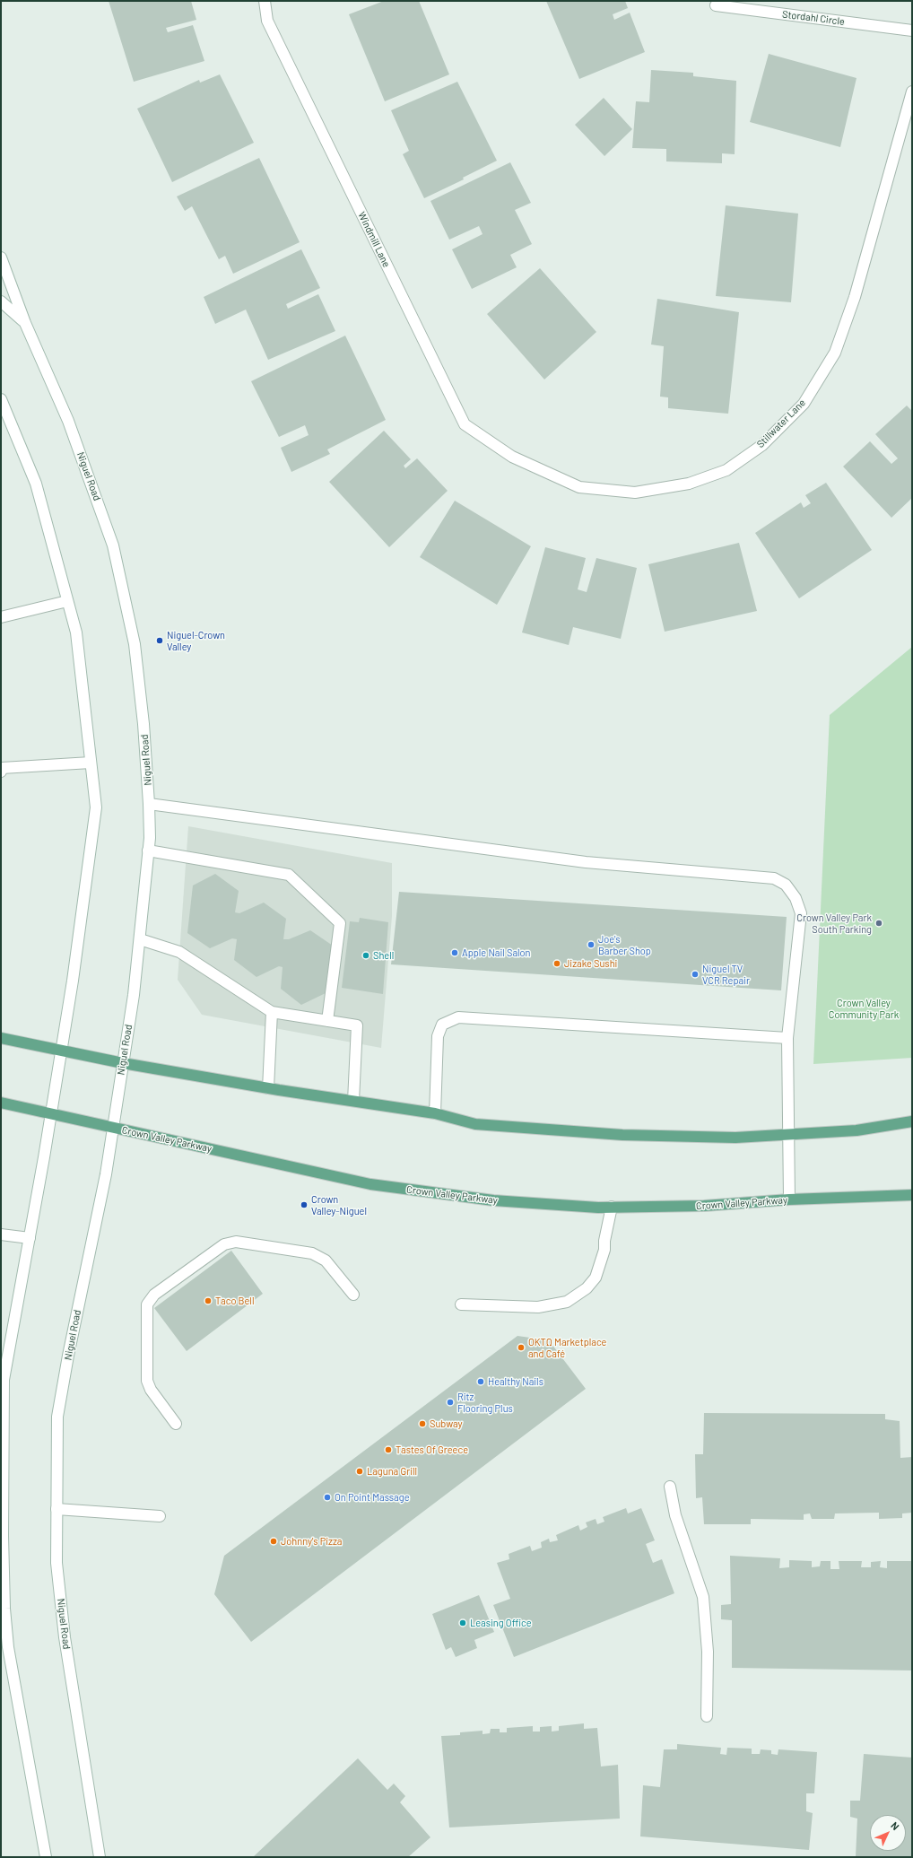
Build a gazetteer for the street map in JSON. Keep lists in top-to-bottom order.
{
  "streets": {
    "main road": [
      "Stordahl Circle",
      "Windmill Lane",
      "Stillwater Lane",
      "Niguel Road",
      "Crown Valley Parkway"
    ]
  },
  "crossings": [
    ["Windmill Lane", "Stillwater Lane"],
    ["Niguel Road", "Crown Valley Parkway"]
  ],
  "parks": ["Crown Valley Community Park"],
  "places": [
    "Niguel-Crown Valley",
    "Crown Valley Park South Parking",
    "Joe's Barber Shop",
    "Apple Nail Salon",
    "Shell",
    "Jizake Sushi",
    "Niguel TV VCR Repair",
    "Crown Valley-Niguel",
    "Taco Bell",
    "OKTΩ Marketplace and Café",
    "Healthy Nails",
    "Ritz Flooring Plus",
    "Subway",
    "Tastes Of Greece",
    "Laguna Grill",
    "On Point Massage",
    "Johnny's Pizza",
    "Leasing Office"
  ],
  "north": "top right"
}
